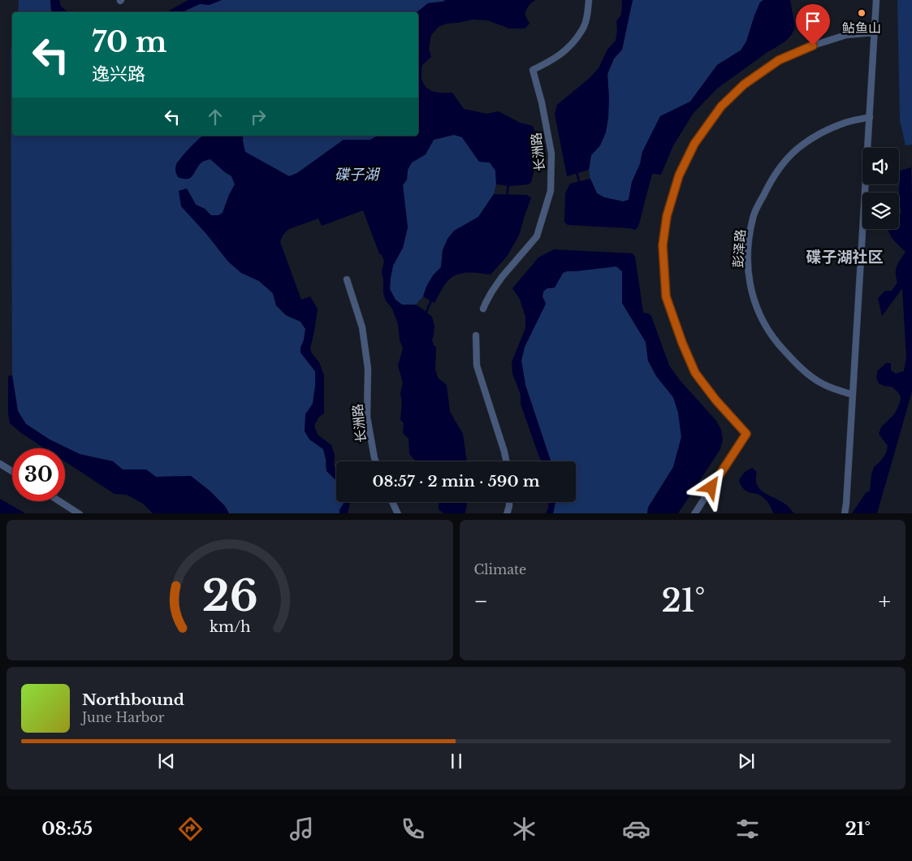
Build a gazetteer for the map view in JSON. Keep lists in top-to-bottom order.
{
  "streets": {
    "street": ["长洲路", "彭泽路"]
  },
  "districts": ["碟子湖社区"],
  "water": ["碟子湖"],
  "places": ["鲇鱼山"],
  "page": {
    "turn": ["70 m", "逸兴路"],
    "limit": "30",
    "trip": "08:57 · 2 min · 590 m",
    "tile": "Climate",
    "heat": ["−", "21°", "+"],
    "song": ["Northbound", "June Harbor"],
    "tabs": ["08:55", "21°"],
    "gauge": ["26", "km/h"]
  }
}
